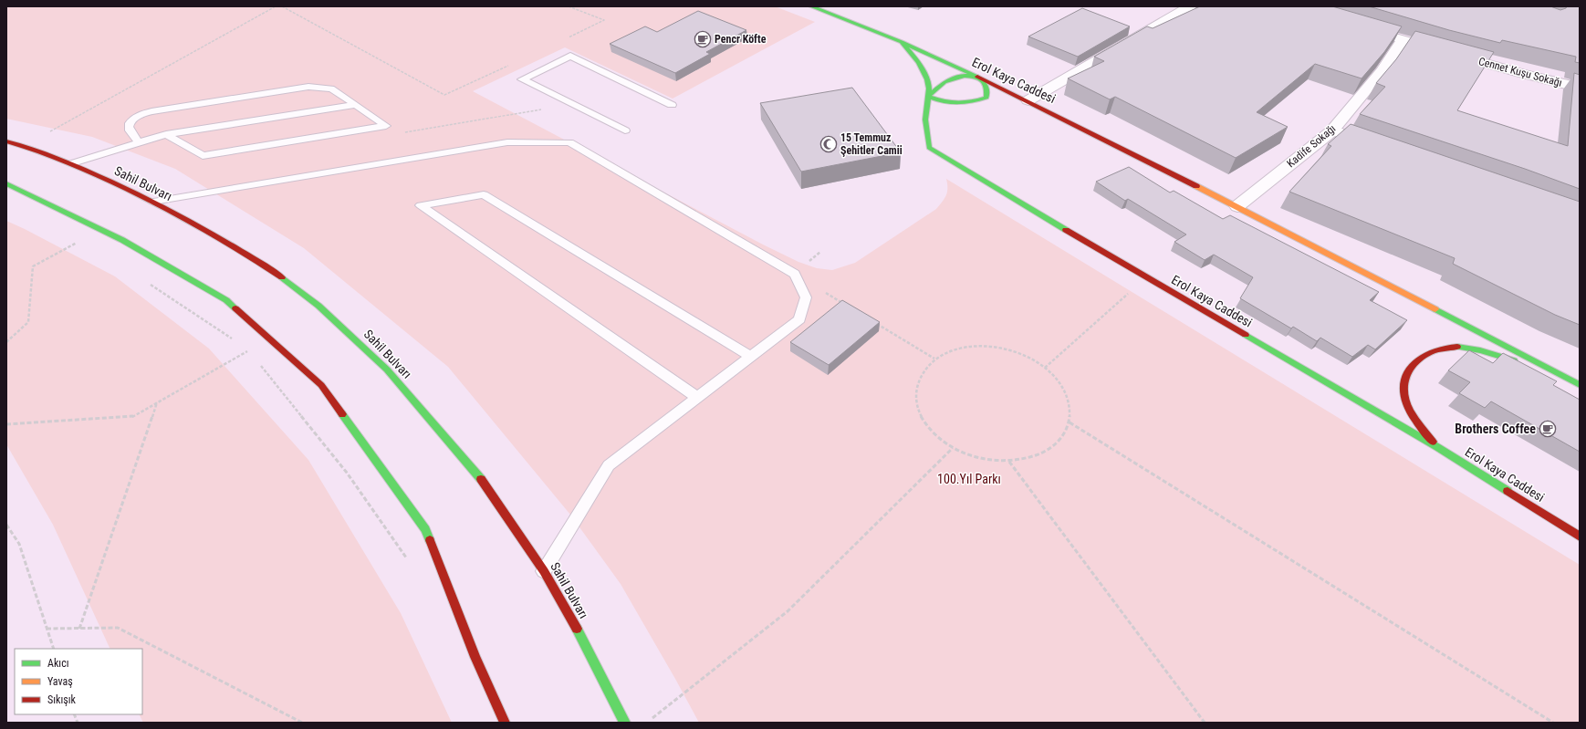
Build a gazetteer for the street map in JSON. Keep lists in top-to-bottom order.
{
  "streets": {
    "main road": ["Erol Kaya Caddesi", "Sahil Bulvarı"],
    "street": ["Cennet Kuşu Sokağı", "Kadife Sokağı"]
  },
  "crossings": [
    ["Cennet Kuşu Sokağı", "Kadife Sokağı"],
    ["Erol Kaya Caddesi", "Kadife Sokağı"]
  ],
  "parks": ["100.Yıl Parkı"],
  "places": {
    "cafe": ["Pencr Köfte", "Brothers Coffee"],
    "mosque": ["15 Temmuz Şehitler Camii"]
  },
  "legend": ["Akıcı", "Yavaş", "Sıkışık"]
}
